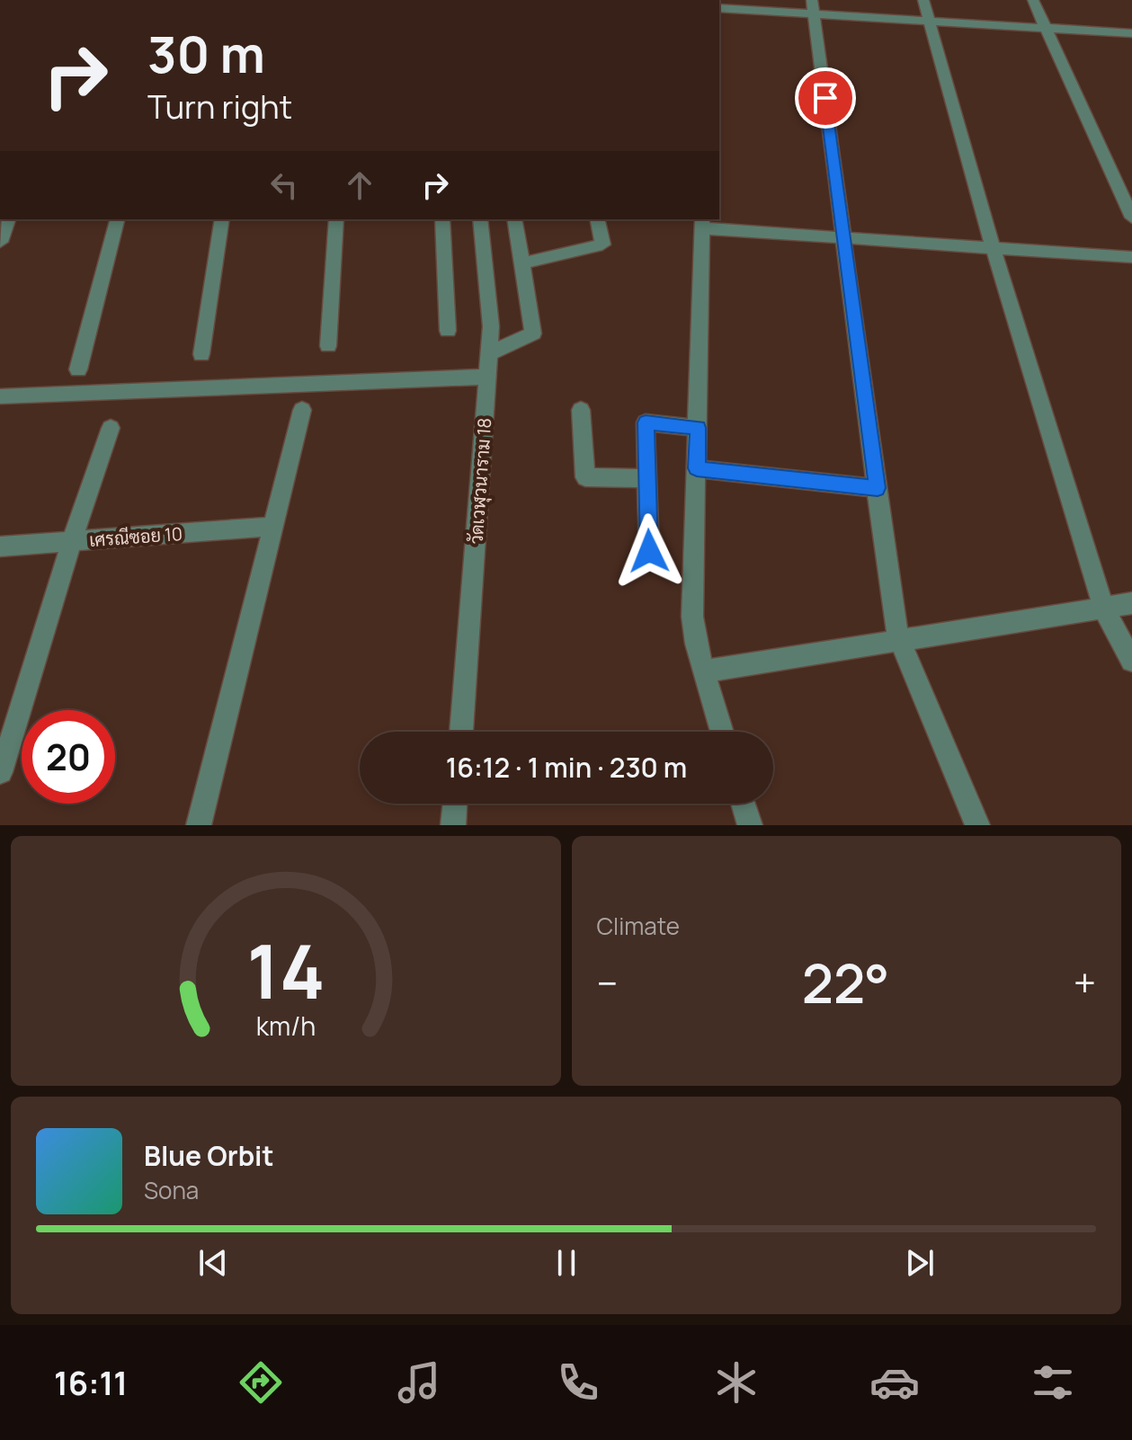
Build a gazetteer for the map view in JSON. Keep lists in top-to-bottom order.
{
  "streets": {
    "street": ["วัดเวฬุวนาราม 18", "เศรณีซอย 10"]
  },
  "page": {
    "turn": ["30 m", "Turn right"],
    "limit": "20",
    "trip": "16:12 · 1 min · 230 m",
    "tile": "Climate",
    "heat": ["−", "22°", "+"],
    "song": ["Blue Orbit", "Sona"],
    "tabs": "16:11",
    "gauge": ["14", "km/h"]
  }
}
